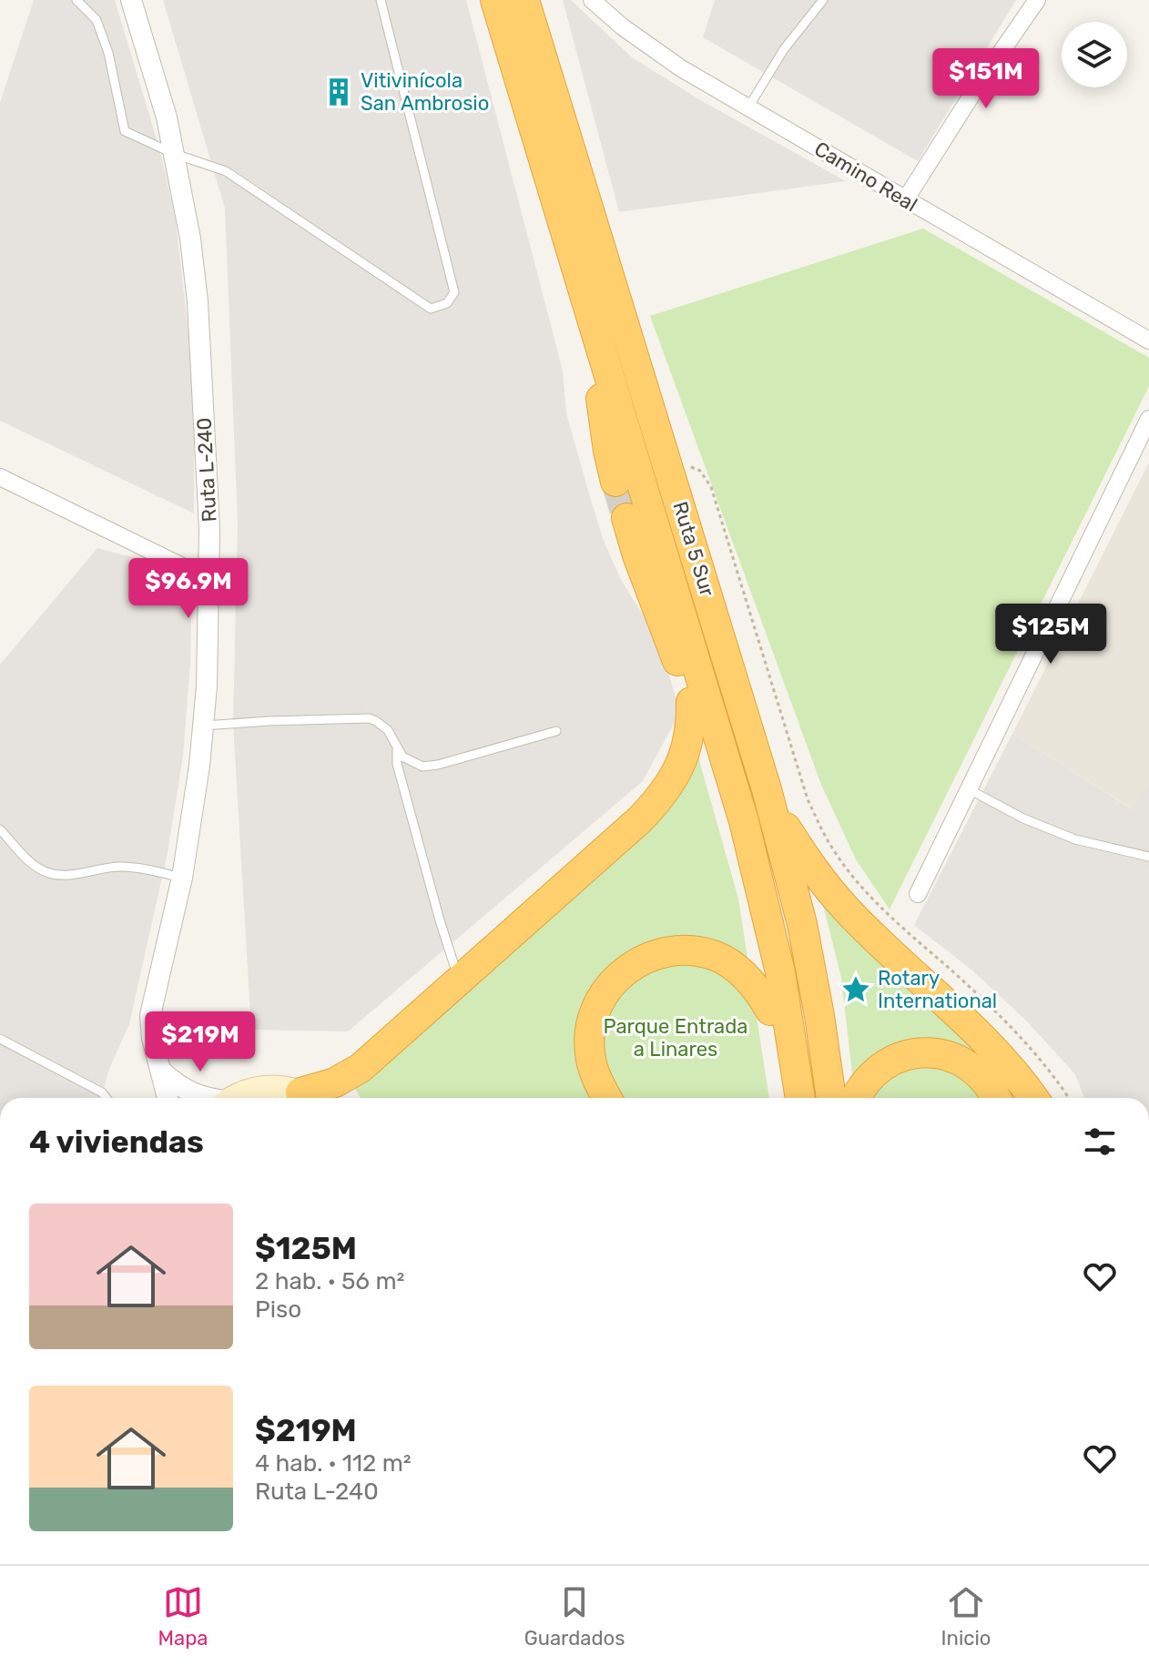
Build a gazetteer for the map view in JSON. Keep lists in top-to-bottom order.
{
  "streets": {
    "highway": ["Ruta 5 Sur"],
    "street": ["Camino Real", "Ruta L-240"]
  },
  "parks": ["Parque Entrada a Linares"],
  "places": {
    "building": ["Vitivinícola San Ambrosio"],
    "place": ["Rotary International"]
  },
  "page": {
    "price": [
      "$151M",
      "$96.9M",
      "$125M",
      "$219M"
    ],
    "heading": "4 viviendas",
    "list": [
      {
        "name": "$125M",
        "note": "2 hab. · 56 m² · Piso"
      },
      {
        "name": "$219M",
        "note": "4 hab. · 112 m² · Ruta L-240"
      }
    ],
    "tabs": ["Mapa", "Guardados", "Inicio"]
  }
}
